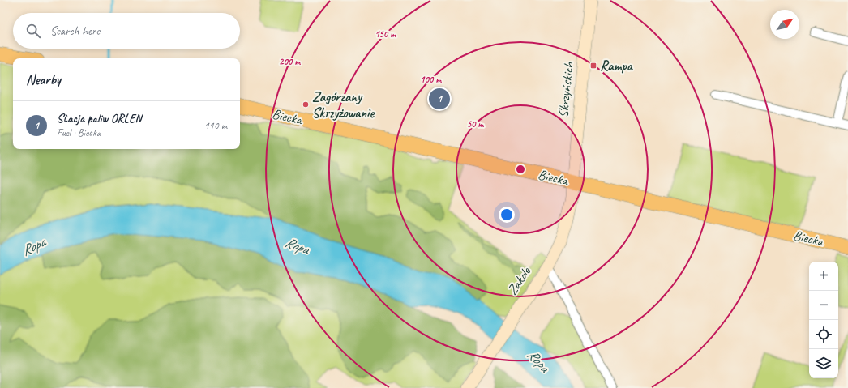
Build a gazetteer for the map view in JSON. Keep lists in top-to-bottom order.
{
  "streets": {
    "main road": ["Biecka"],
    "street": ["Skrzyńskich", "Zakole"]
  },
  "crossings": [
    ["Skrzyńskich", "Biecka"],
    ["Skrzyńskich", "Zakole"],
    ["Biecka", "Zakole"]
  ],
  "water": ["Ropa"],
  "places": {
    "transit": ["Rampa"],
    "other": ["Zagórzany Skrzyżowanie"]
  },
  "north": "top right",
  "page": {
    "search": "Search here",
    "heading": "Nearby",
    "pins": "1",
    "list": [
      {
        "mark": "1",
        "name": "Stacja paliw ORLEN",
        "note": "Fuel · Biecka",
        "value": "110 m"
      }
    ],
    "map_buttons": ["+", "−"]
  },
  "rings": [
    "150 m",
    "200 m",
    "100 m",
    "50 m"
  ]
}
